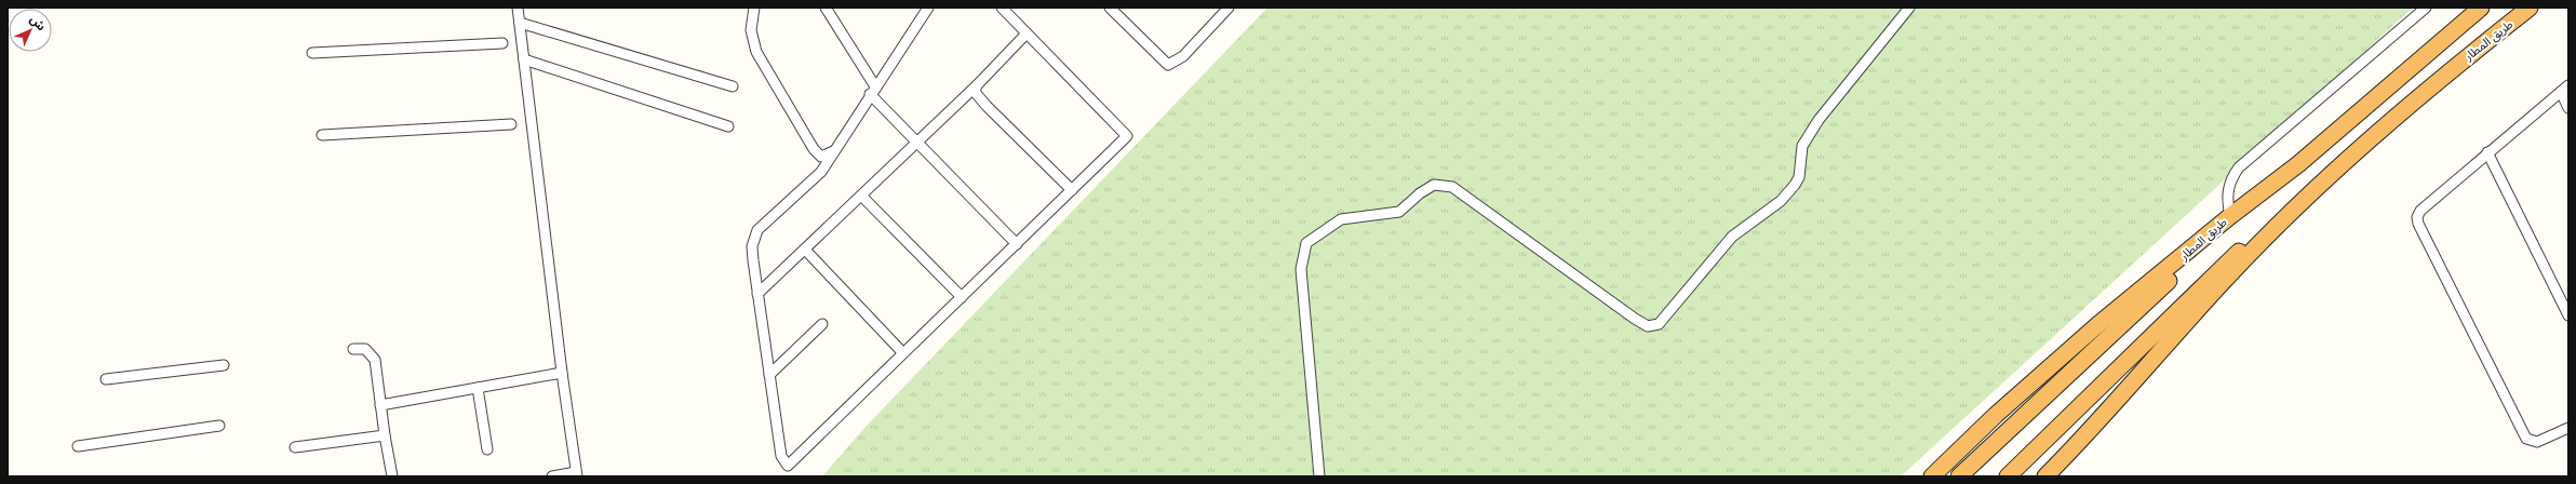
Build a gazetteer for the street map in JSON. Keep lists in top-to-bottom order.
{
  "streets": {
    "highway": ["طريق المطار"]
  },
  "north": "top right"
}
